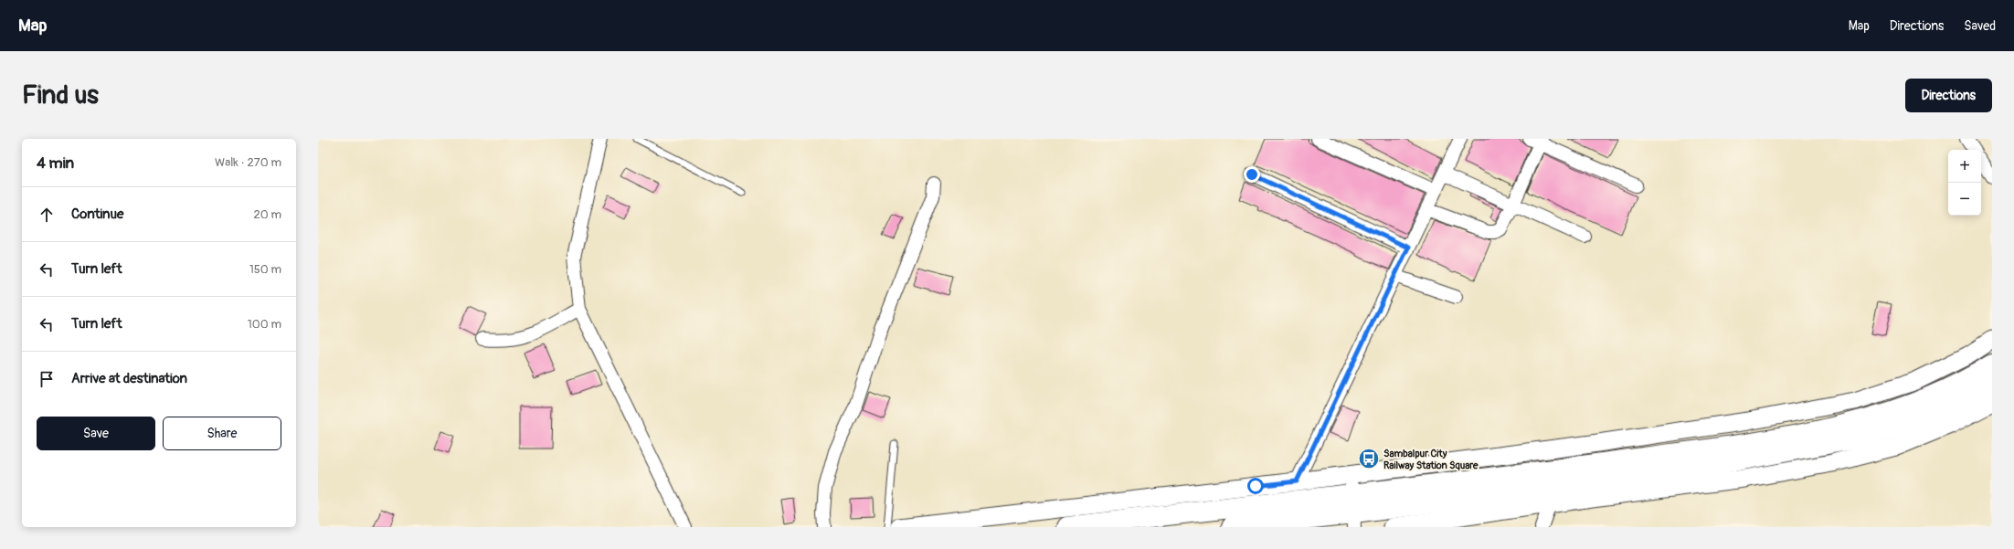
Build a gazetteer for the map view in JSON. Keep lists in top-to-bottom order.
{
  "places": {
    "bus stop": ["Sambalpur City Railway Station Square"]
  },
  "page": {
    "header": "Map",
    "nav": ["Map", "Directions", "Saved"],
    "buttons": [
      "Directions",
      ["Save", "Share"]
    ],
    "title": "Find us",
    "heading": ["4 min", "Walk · 270 m"],
    "map_buttons": ["+", "−"],
    "list": [
      ["Continue", "20 m"],
      ["Turn left", "150 m"],
      ["Turn left", "100 m"],
      "Arrive at destination"
    ]
  }
}
